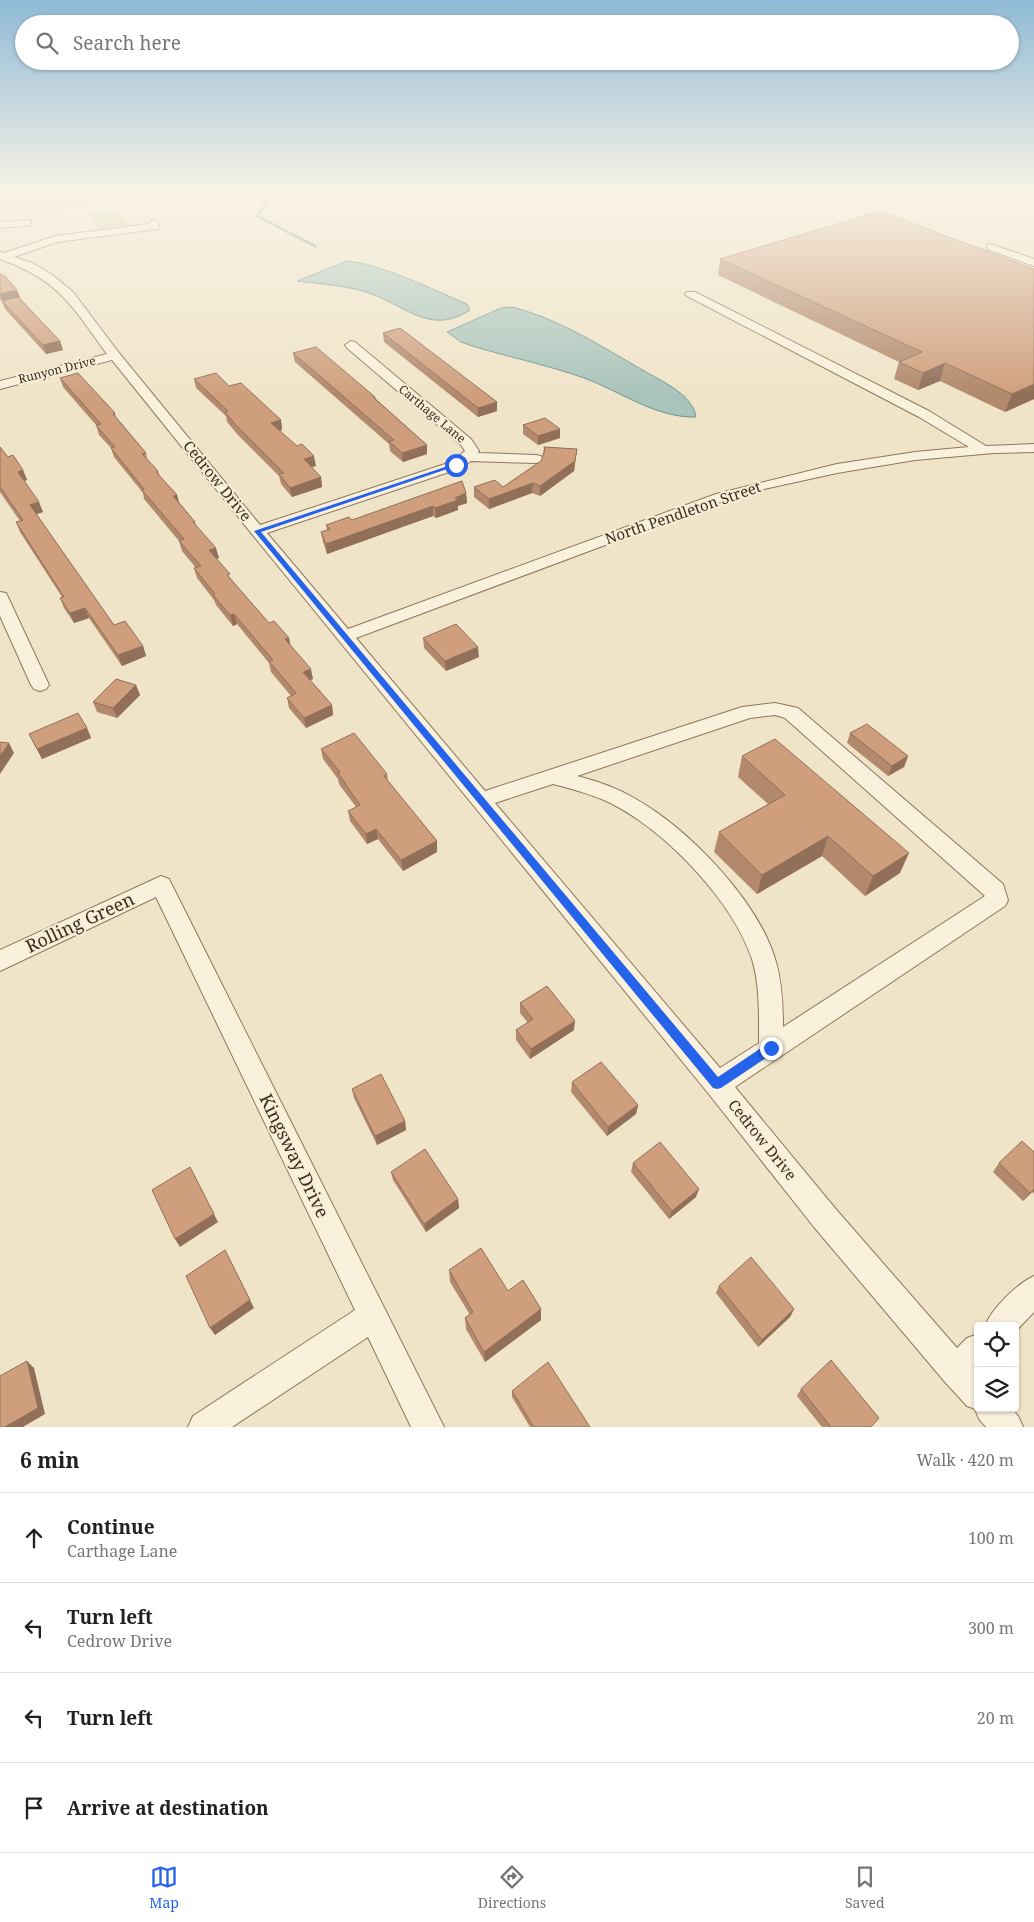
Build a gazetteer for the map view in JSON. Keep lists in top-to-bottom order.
{
  "streets": {
    "street": [
      "Runyon Drive",
      "Carthage Lane",
      "Cedrow Drive",
      "North Pendleton Street",
      "Rolling Green",
      "Kingsway Drive"
    ]
  },
  "crossings": [
    ["Runyon Drive", "Cedrow Drive"],
    ["Carthage Lane", "Cedrow Drive"],
    ["Cedrow Drive", "North Pendleton Street"],
    ["Rolling Green", "Kingsway Drive"]
  ],
  "page": {
    "search": "Search here",
    "heading": ["6 min", "Walk · 420 m"],
    "list": [
      ["Continue", "Carthage Lane", "100 m"],
      ["Turn left", "Cedrow Drive", "300 m"],
      ["Turn left", "20 m"],
      "Arrive at destination"
    ],
    "nav": ["Map", "Directions", "Saved"]
  }
}
